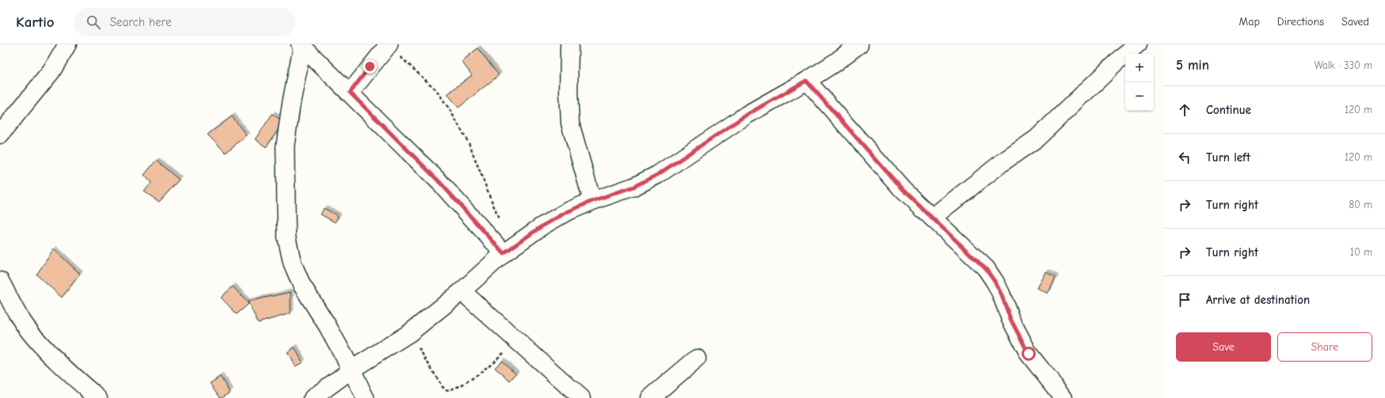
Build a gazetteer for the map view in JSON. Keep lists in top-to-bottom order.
{
  "page": {
    "header": "Kartio",
    "search": "Search here",
    "nav": ["Map", "Directions", "Saved"],
    "heading": ["5 min", "Walk · 330 m"],
    "map_buttons": ["+", "−"],
    "list": [
      ["Continue", "120 m"],
      ["Turn left", "120 m"],
      ["Turn right", "80 m"],
      ["Turn right", "10 m"],
      "Arrive at destination"
    ],
    "buttons": ["Save", "Share"]
  }
}
